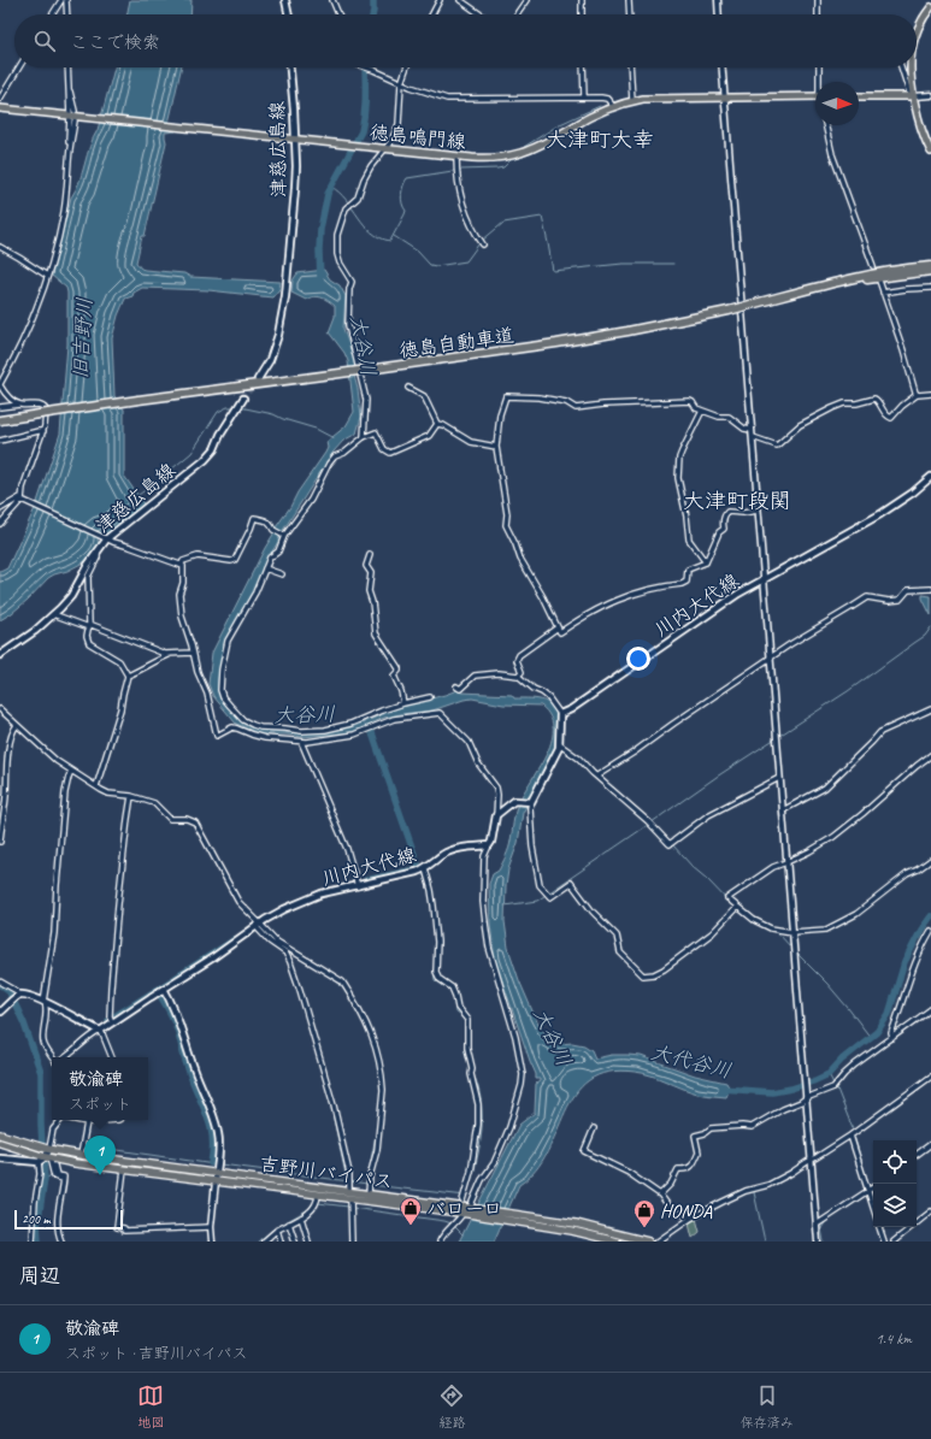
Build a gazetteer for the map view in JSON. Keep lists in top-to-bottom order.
{
  "streets": {
    "highway": ["徳島自動車道", "吉野川バイパス"],
    "main road": ["徳島鳴門線", "津慈広島線", "川内大代線"]
  },
  "crossings": [
    ["徳島鳴門線", "津慈広島線"]
  ],
  "districts": ["大津町大幸", "大津町段関"],
  "water": ["旧吉野川", "大谷川", "大代谷川"],
  "places": {
    "shop": ["バローロ", "HONDA"]
  },
  "scale_bar": "200 m",
  "north": "right",
  "page": {
    "search": "ここで検索",
    "popup": ["敬渝碑", "スポット"],
    "pins": "1",
    "scale": "200 m",
    "heading": "周辺",
    "list": [
      {
        "mark": "1",
        "name": "敬渝碑",
        "note": "スポット · 吉野川バイパス",
        "value": "1.4 km"
      }
    ],
    "nav": ["地図", "経路", "保存済み"]
  }
}
